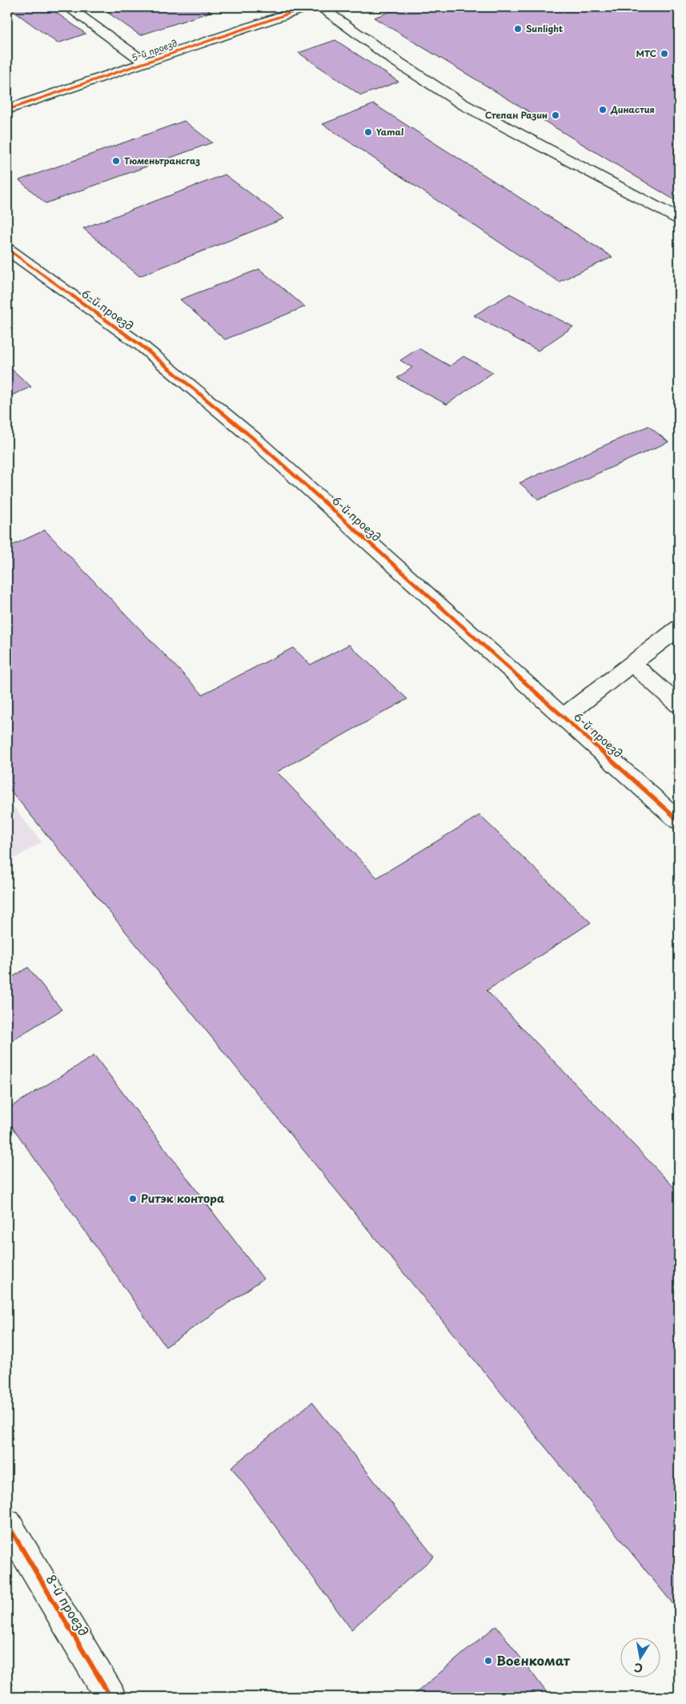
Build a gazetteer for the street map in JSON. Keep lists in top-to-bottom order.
{
  "streets": {
    "street": ["5-й проезд", "6-й проезд", "8-й проезд"]
  },
  "places": [
    "Sunlight",
    "МТС",
    "Династия",
    "Степан Разин",
    "Yamal",
    "Тюменьтрансгаз",
    "Ритэк контора",
    "Военкомат"
  ],
  "north": "bottom"
}
